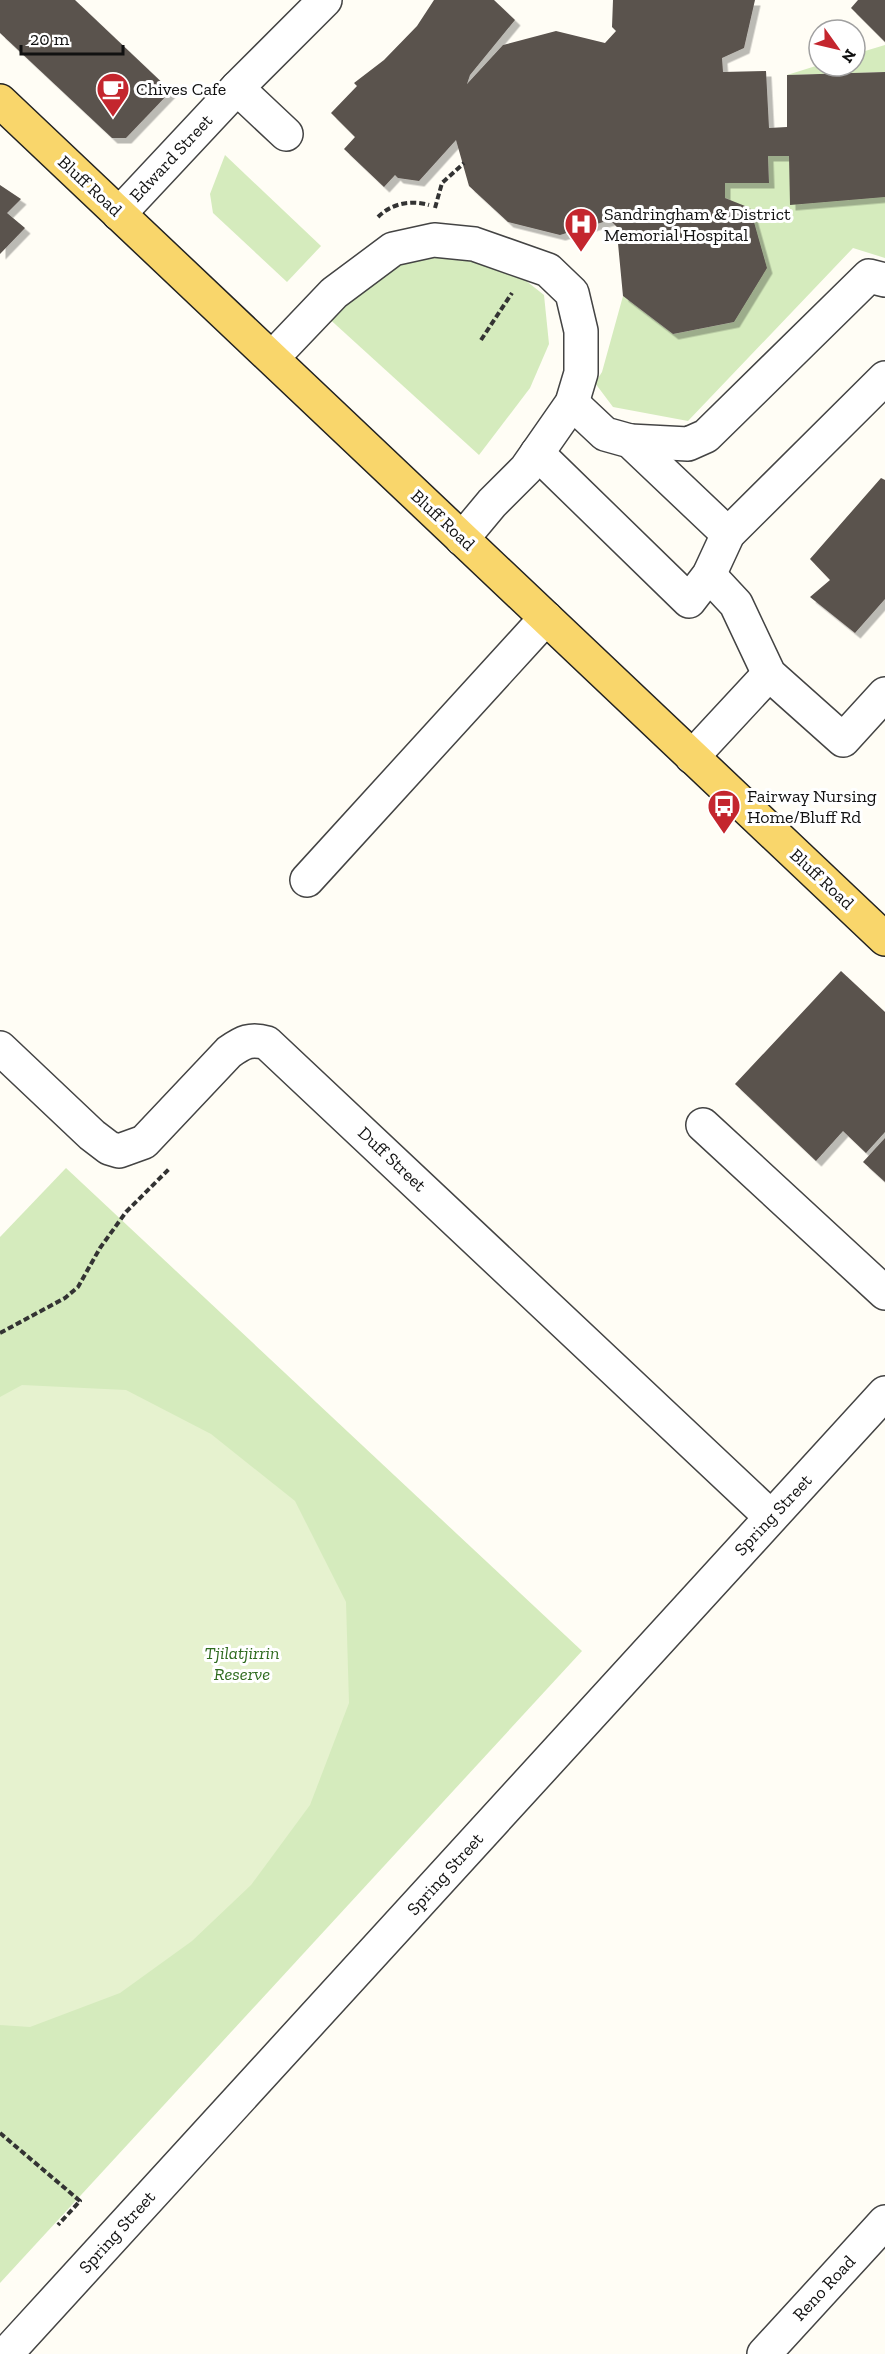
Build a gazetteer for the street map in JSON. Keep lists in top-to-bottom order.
{
  "streets": {
    "main road": ["Bluff Road"],
    "street": [
      "Edward Street",
      "Duff Street",
      "Spring Street",
      "Reno Road"
    ]
  },
  "crossings": [
    ["Edward Street", "Bluff Road"],
    ["Duff Street", "Spring Street"]
  ],
  "parks": ["Tjilatjirrin Reserve"],
  "places": {
    "cafe": ["Chives Cafe"],
    "hospital": ["Sandringham & District Memorial Hospital"],
    "bus stop": ["Fairway Nursing Home/Bluff Rd"]
  },
  "scale_bar": "20 m",
  "north": "bottom right"
}
